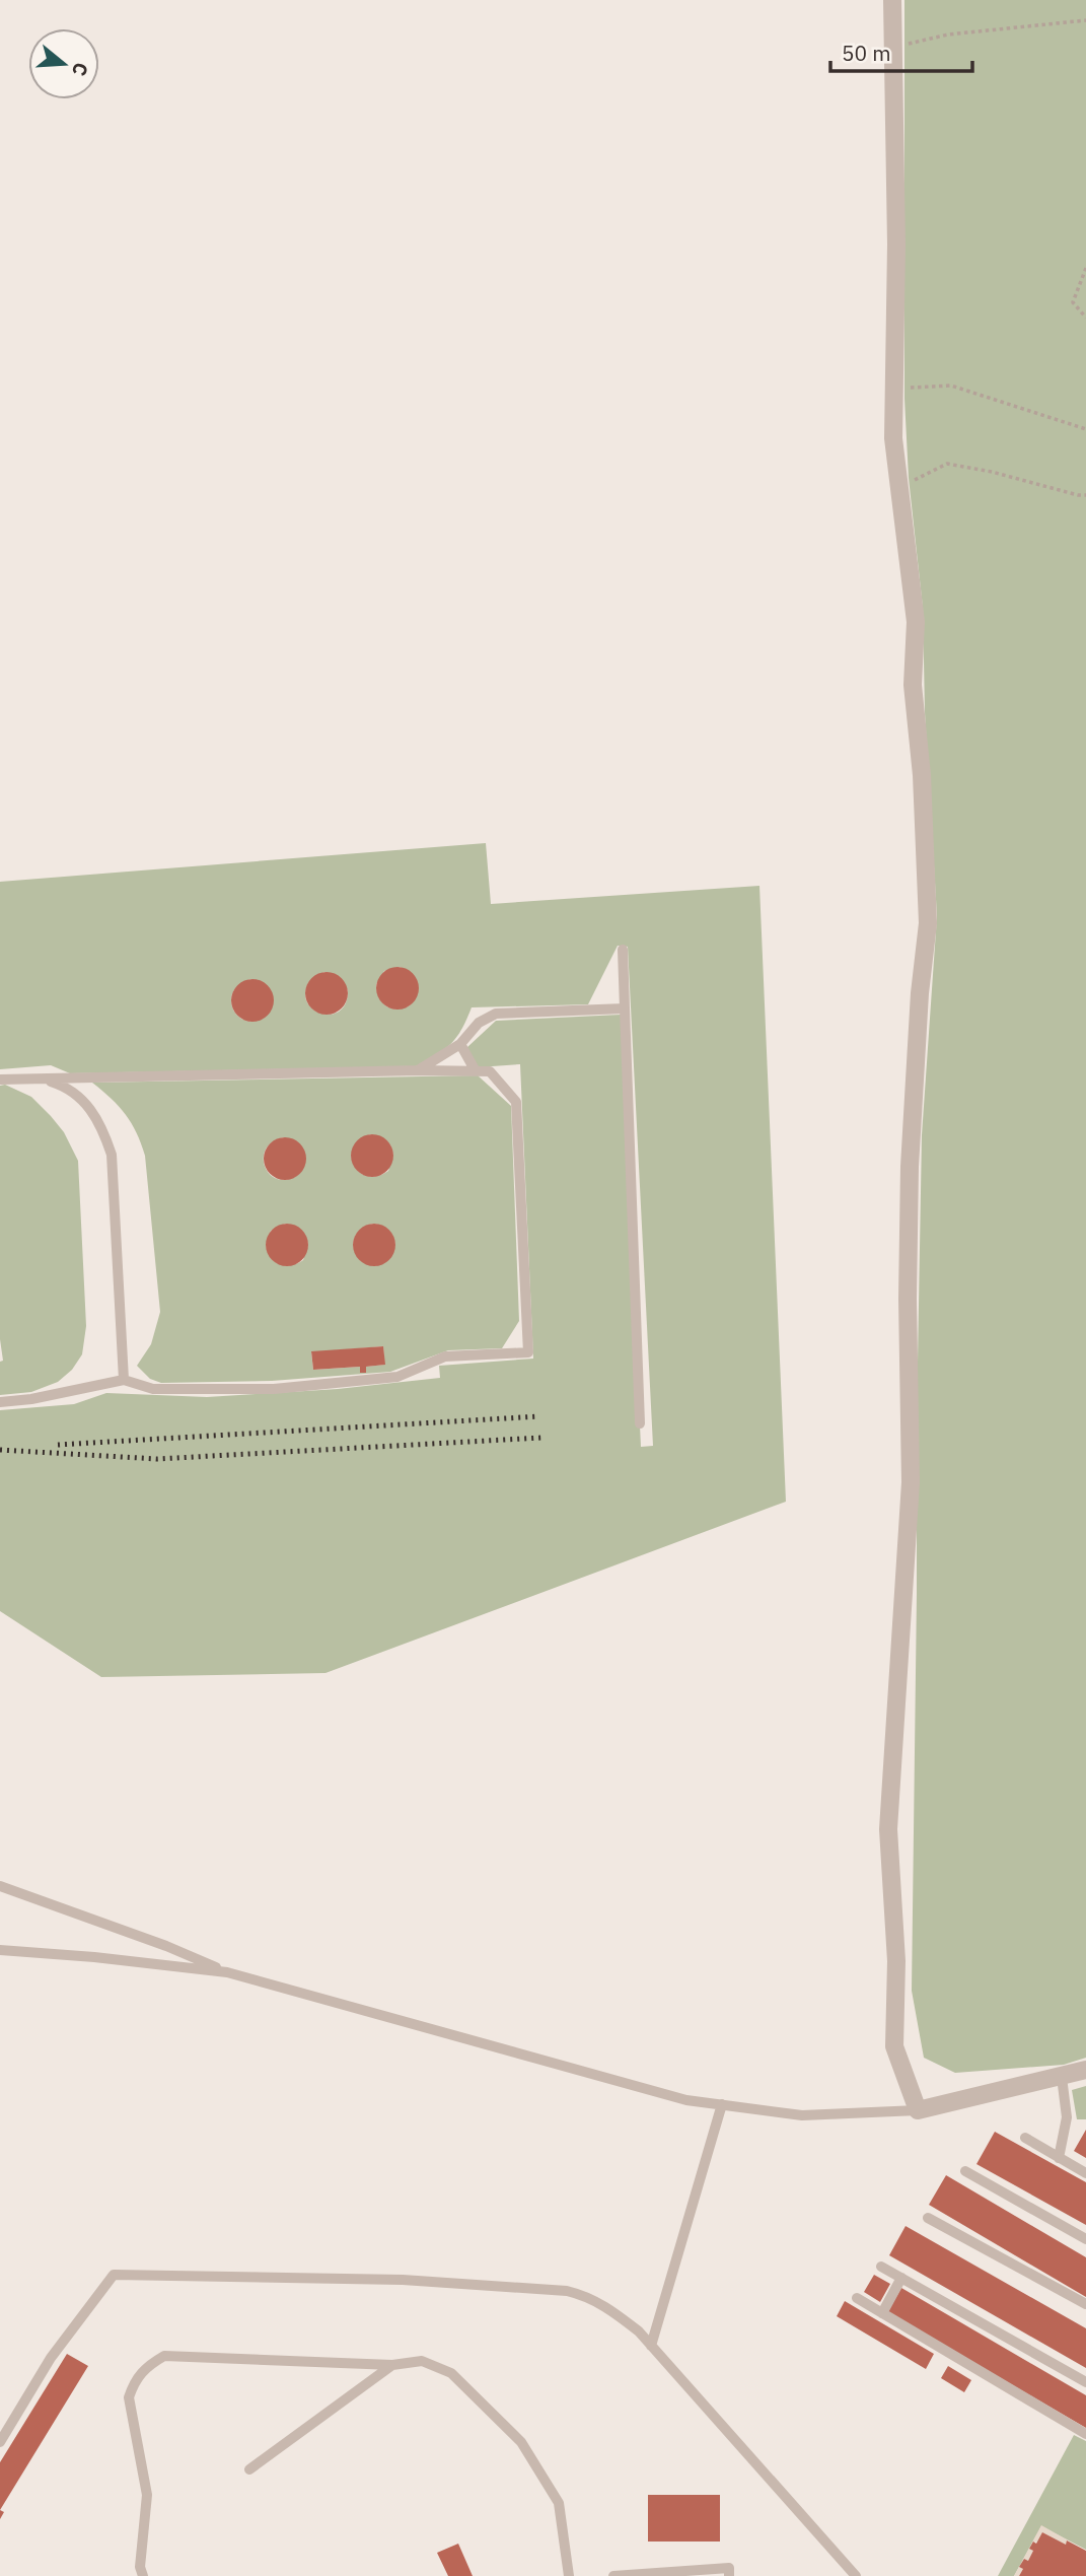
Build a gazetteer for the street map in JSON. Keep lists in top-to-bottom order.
{
  "scale_bar": "50 m",
  "north": "right"
}
